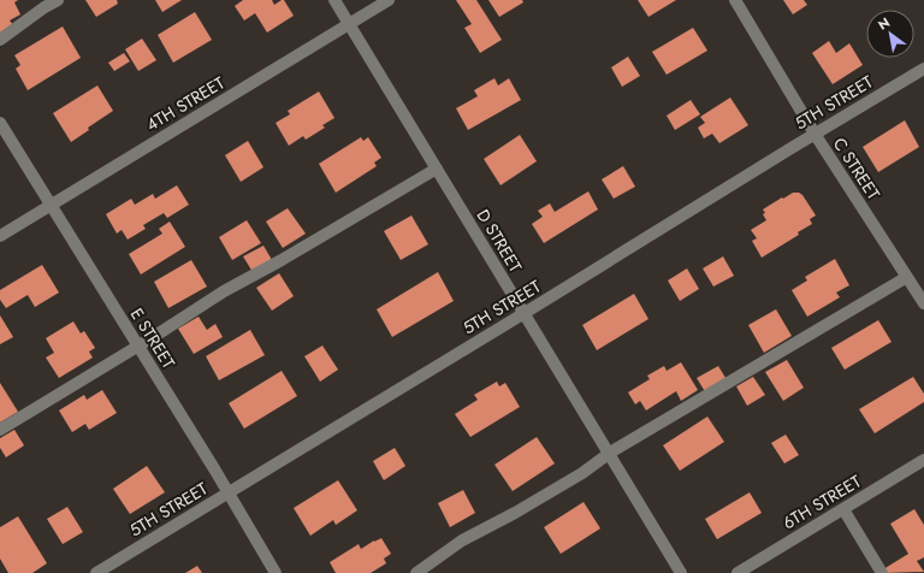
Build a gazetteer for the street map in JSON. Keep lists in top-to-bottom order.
{
  "streets": {
    "street": [
      "5TH STREET",
      "4TH STREET",
      "C STREET",
      "D STREET",
      "E STREET",
      "6TH STREET"
    ]
  },
  "crossings": [
    ["5TH STREET", "C STREET"],
    ["5TH STREET", "D STREET"],
    ["5TH STREET", "E STREET"],
    ["4TH STREET", "D STREET"],
    ["4TH STREET", "E STREET"]
  ],
  "north": "top left"
}
